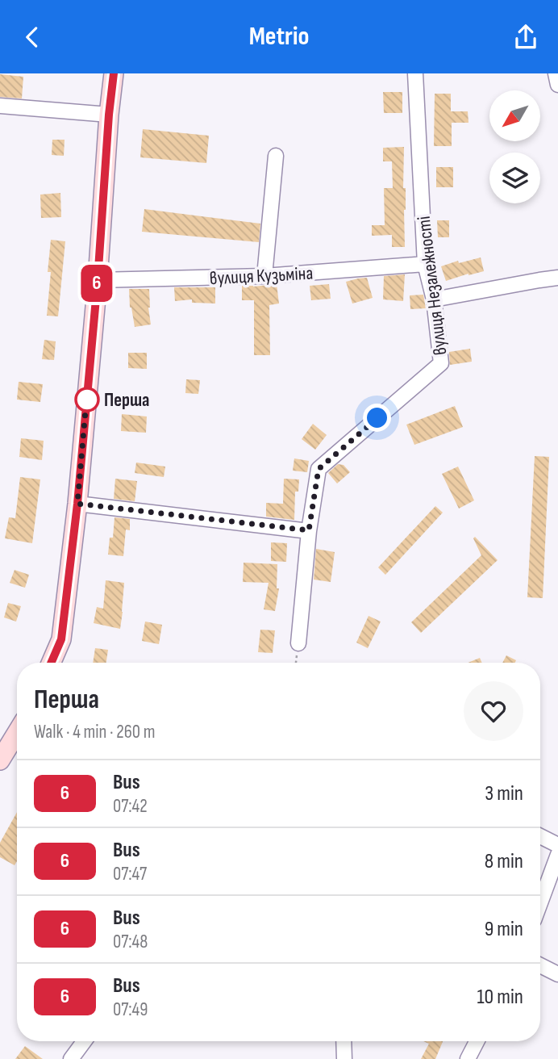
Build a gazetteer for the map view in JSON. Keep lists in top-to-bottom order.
{
  "streets": {
    "street": ["вулиця Кузьміна", "вулиця Незалежності"]
  },
  "crossings": [
    ["вулиця Кузьміна", "вулиця Незалежності"]
  ],
  "places": ["Перша"],
  "lines": ["bus line 6"],
  "north": "bottom left",
  "page": {
    "header": "Metrio",
    "on_map": "6",
    "heading": ["Перша", "Walk · 4 min · 260 m"],
    "list": [
      {
        "mark": "6",
        "name": "Bus",
        "note": "07:42",
        "value": "3 min"
      },
      {
        "mark": "6",
        "name": "Bus",
        "note": "07:47",
        "value": "8 min"
      },
      {
        "mark": "6",
        "name": "Bus",
        "note": "07:48",
        "value": "9 min"
      },
      {
        "mark": "6",
        "name": "Bus",
        "note": "07:49",
        "value": "10 min"
      }
    ]
  }
}
